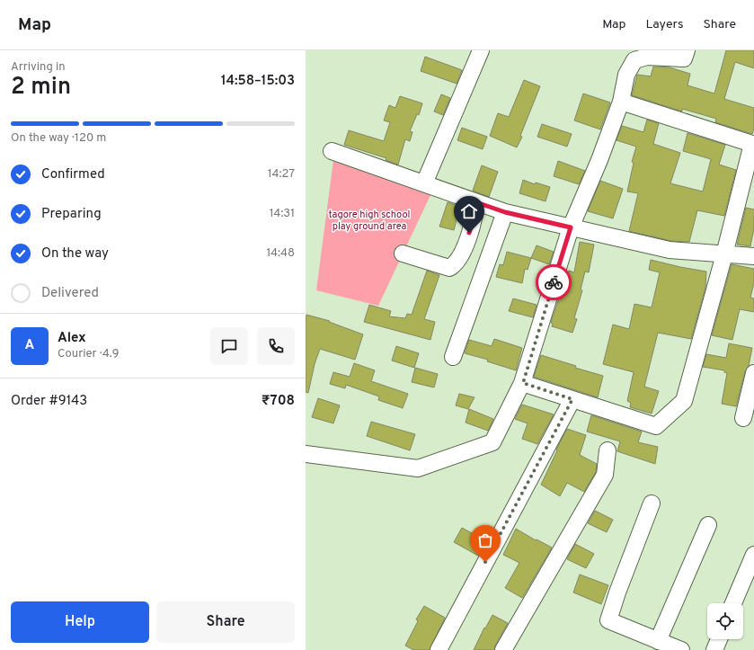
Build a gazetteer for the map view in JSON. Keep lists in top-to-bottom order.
{
  "parks": ["tagore high school play ground area"],
  "page": {
    "header": "Map",
    "nav": ["Map", "Layers", "Share"],
    "heading": ["2 min", "Arriving in", "14:58–15:03"],
    "panel": [
      "Alex",
      "Courier · 4.9",
      "Order #9143",
      "₹708"
    ],
    "bar": "On the way · 120 m",
    "list": [
      ["Confirmed", "14:27"],
      ["Preparing", "14:31"],
      ["On the way", "14:48"],
      "Delivered"
    ],
    "round": "A",
    "buttons": ["Help", "Share"]
  }
}
